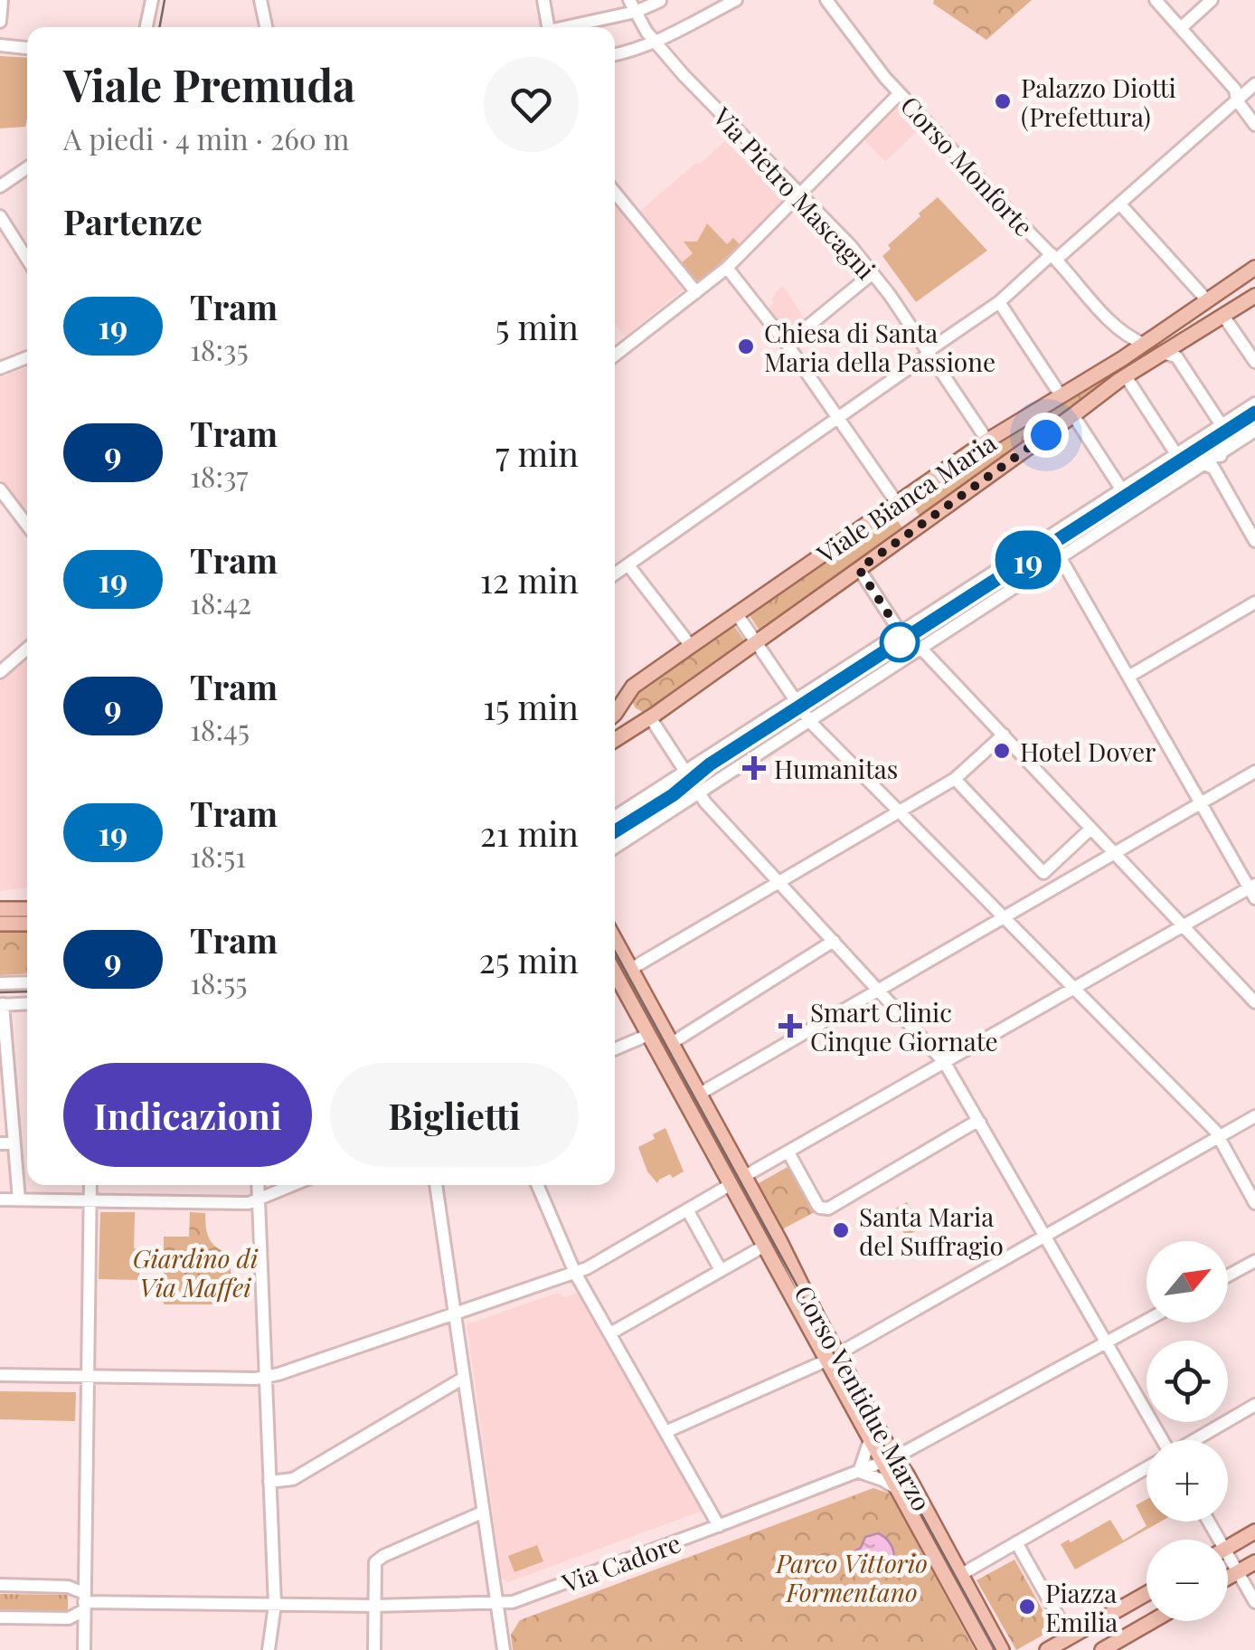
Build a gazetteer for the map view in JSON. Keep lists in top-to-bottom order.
{
  "streets": {
    "main road": ["Viale Bianca Maria", "Corso Ventidue Marzo"],
    "street": ["Corso Monforte", "Via Pietro Mascagni", "Via Cadore"]
  },
  "crossings": [
    ["Corso Monforte", "Viale Bianca Maria"],
    ["Via Pietro Mascagni", "Viale Bianca Maria"],
    ["Corso Ventidue Marzo", "Via Cadore"]
  ],
  "parks": ["Giardino di Via Maffei", "Parco Vittorio Formentano"],
  "places": {
    "other": [
      "Palazzo Diotti (Prefettura)",
      "Chiesa di Santa Maria della Passione",
      "Hotel Dover",
      "Santa Maria del Suffragio",
      "Piazza Emilia"
    ],
    "health": ["Humanitas", "Smart Clinic Cinque Giornate"]
  },
  "lines": ["tram line 19"],
  "north": "top right",
  "page": {
    "on_map": "19",
    "heading": [
      ["Viale Premuda", "A piedi · 4 min · 260 m"],
      "Partenze"
    ],
    "list": [
      {
        "mark": "19",
        "name": "Tram",
        "note": "18:35",
        "value": "5 min"
      },
      {
        "mark": "9",
        "name": "Tram",
        "note": "18:37",
        "value": "7 min"
      },
      {
        "mark": "19",
        "name": "Tram",
        "note": "18:42",
        "value": "12 min"
      },
      {
        "mark": "9",
        "name": "Tram",
        "note": "18:45",
        "value": "15 min"
      },
      {
        "mark": "19",
        "name": "Tram",
        "note": "18:51",
        "value": "21 min"
      },
      {
        "mark": "9",
        "name": "Tram",
        "note": "18:55",
        "value": "25 min"
      }
    ],
    "buttons": ["Indicazioni", "Biglietti"],
    "map_buttons": ["+", "−"]
  }
}
